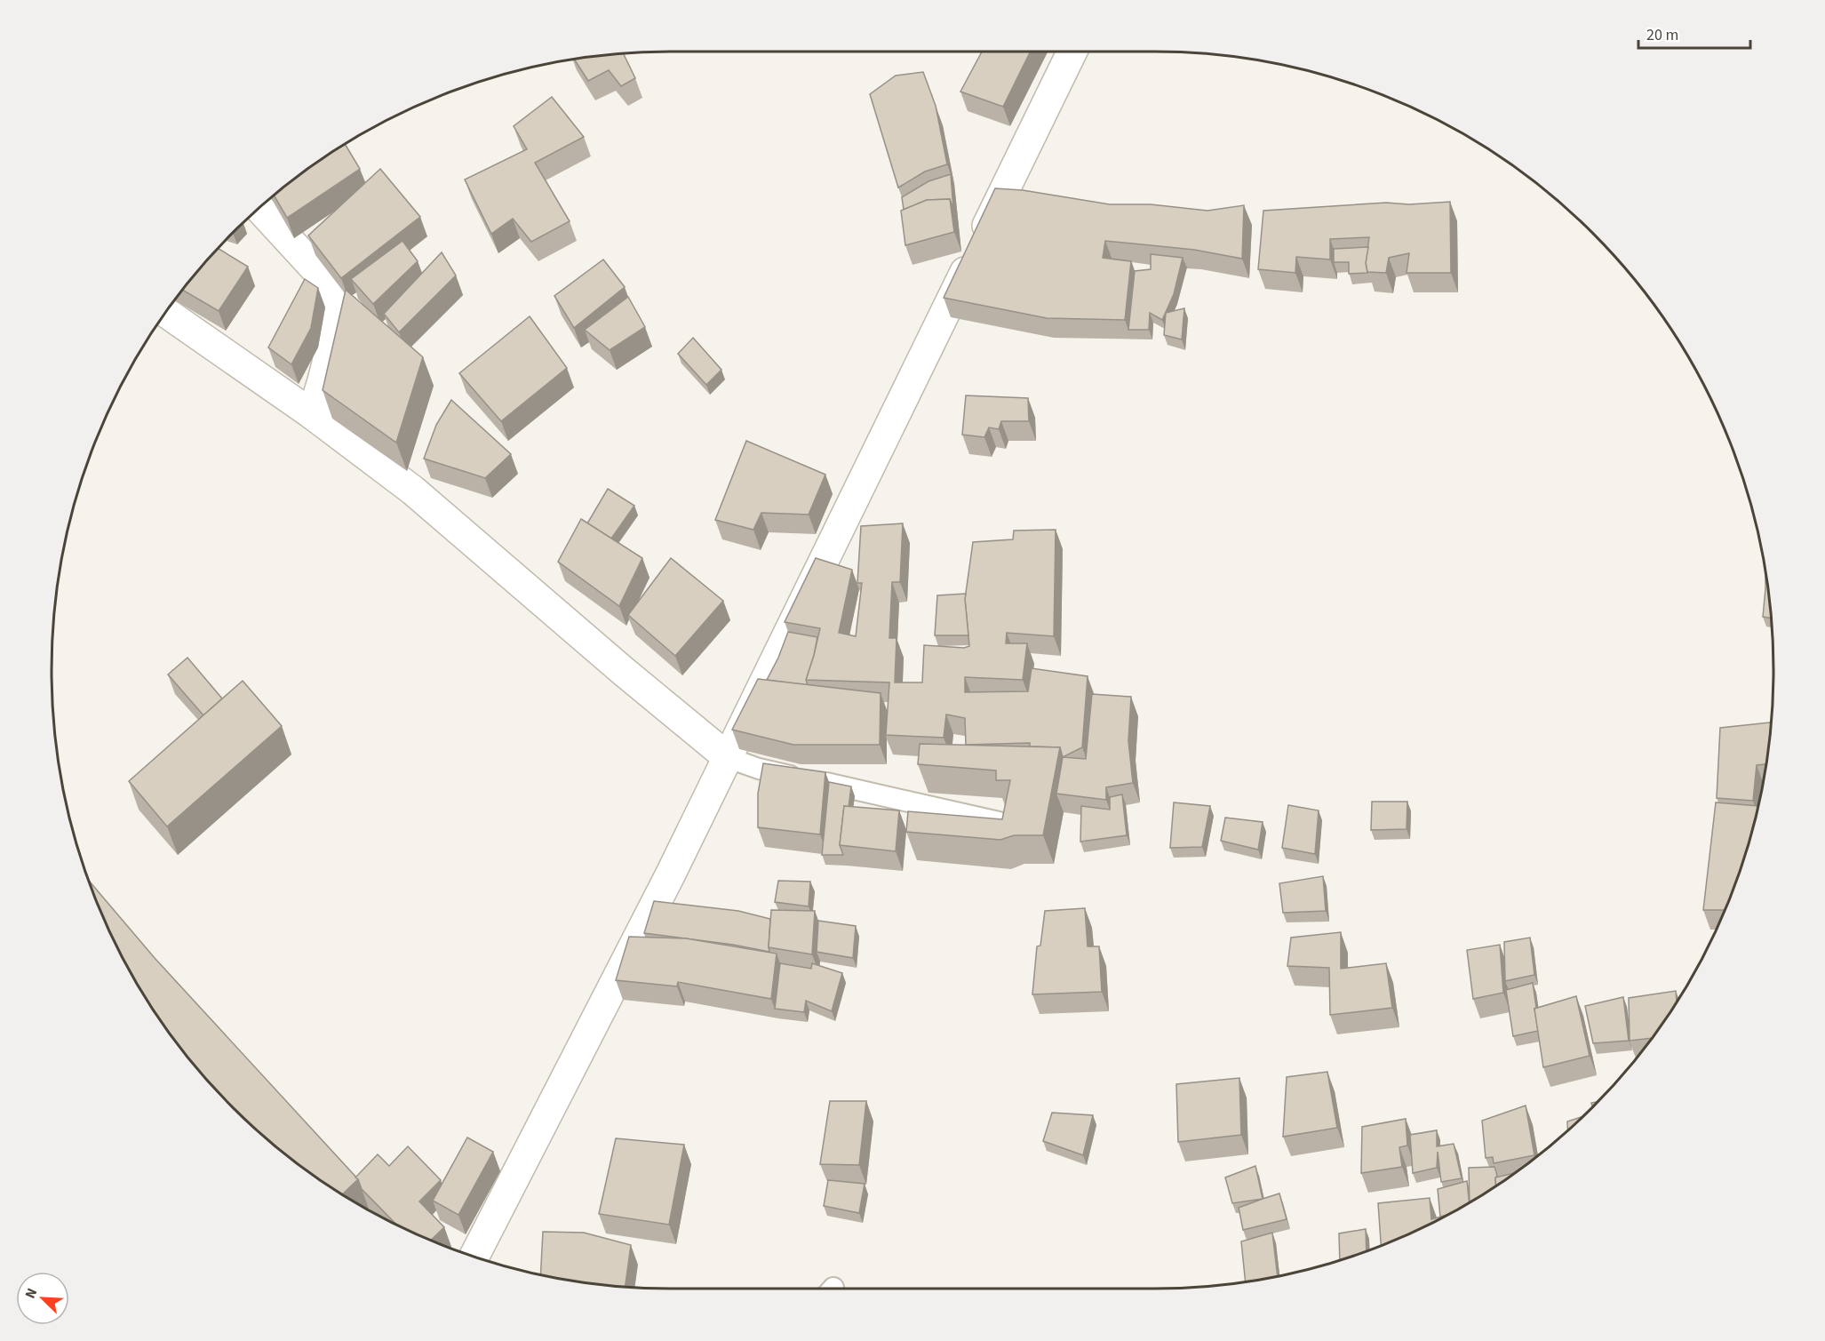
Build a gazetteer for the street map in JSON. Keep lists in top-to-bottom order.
{
  "scale_bar": "20 m",
  "north": "top left"
}
